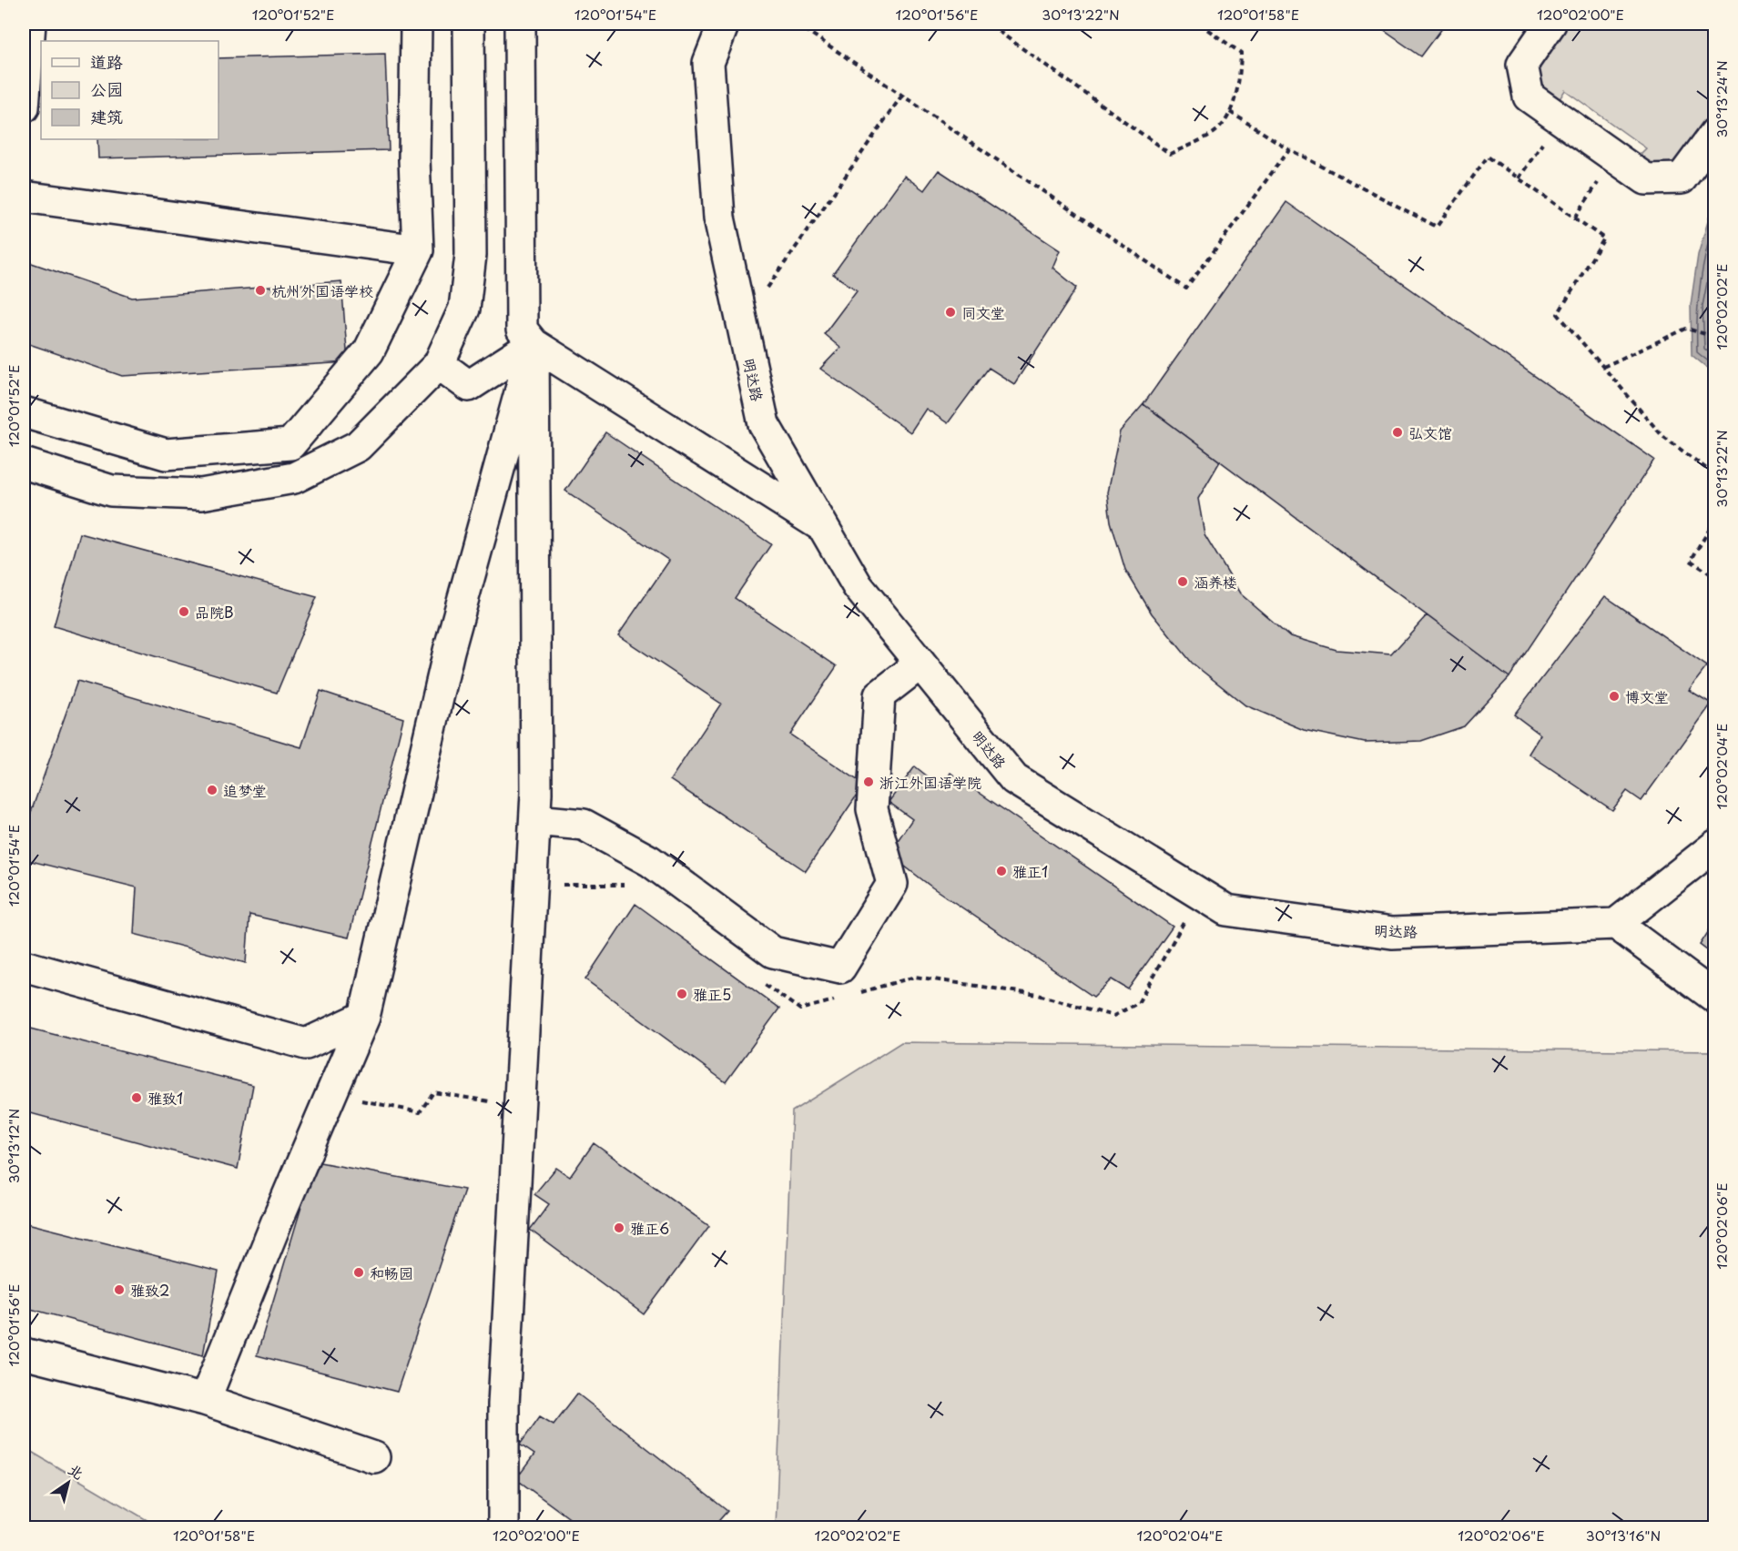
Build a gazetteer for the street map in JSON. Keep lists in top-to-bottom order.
{
  "streets": {
    "street": ["明达路"]
  },
  "places": [
    "杭州外国语学校",
    "同文堂",
    "弘文馆",
    "涵养楼",
    "品院B",
    "博文堂",
    "浙江外国语学院",
    "追梦堂",
    "雅正1",
    "雅正5",
    "雅致1",
    "雅正6",
    "和畅园",
    "雅致2"
  ],
  "legend": ["道路", "公园", "建筑"],
  "north": "top right",
  "coordinates": [
    "120°01'52\"E",
    "120°01'54\"E",
    "120°01'56\"E",
    "30°13'22\"N",
    "120°01'58\"E",
    "120°02'00\"E",
    "30°13'24\"N",
    "120°02'02\"E",
    "120°02'04\"E",
    "30°13'12\"N",
    "120°02'06\"E",
    "30°13'16\"N"
  ]
}
